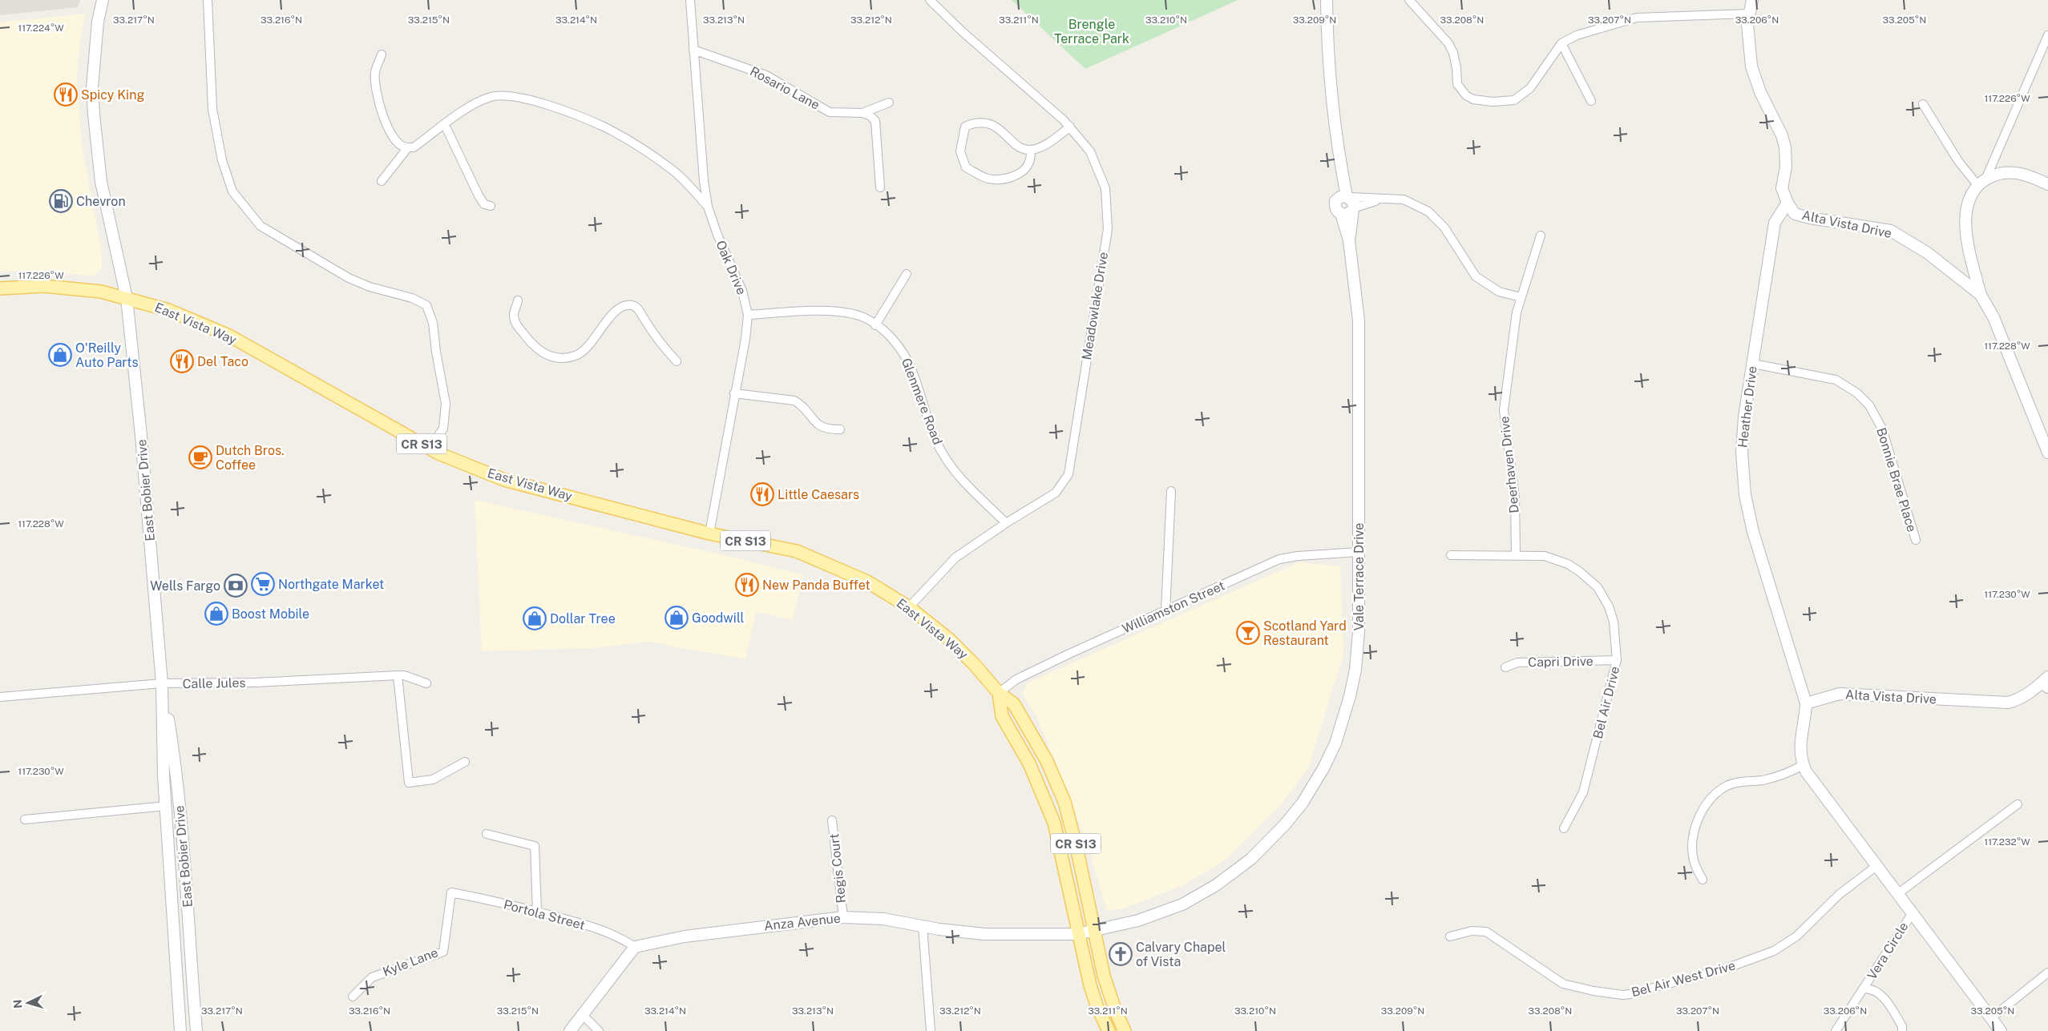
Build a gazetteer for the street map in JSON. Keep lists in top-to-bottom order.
{
  "streets": {
    "main road": ["East Vista Way", "CR S13"],
    "street": [
      "Rosario Lane",
      "Alta Vista Drive",
      "Oak Drive",
      "Meadowlake Drive",
      "Glenmere Road",
      "Heather Drive",
      "Deerhaven Drive",
      "Bonnie Brae Place",
      "East Bobier Drive",
      "Vale Terrace Drive",
      "Williamston Street",
      "Capri Drive",
      "Calle Jules",
      "Bel Air Drive",
      "Regis Court",
      "Portola Street",
      "Anza Avenue",
      "Vera Circle",
      "Kyle Lane",
      "Bel Air West Drive"
    ]
  },
  "crossings": [
    ["Rosario Lane", "Oak Drive"],
    ["Alta Vista Drive", "Heather Drive"],
    ["Oak Drive", "East Vista Way"],
    ["Oak Drive", "Glenmere Road"],
    ["Meadowlake Drive", "East Vista Way"],
    ["Meadowlake Drive", "Glenmere Road"],
    ["East Vista Way", "CR S13"],
    ["East Vista Way", "East Bobier Drive"],
    ["East Vista Way", "Vale Terrace Drive"],
    ["East Vista Way", "Williamston Street"],
    ["Heather Drive", "Bonnie Brae Place"],
    ["CR S13", "Vale Terrace Drive"],
    ["CR S13", "Williamston Street"],
    ["CR S13", "Anza Avenue"],
    ["Deerhaven Drive", "Bel Air Drive"],
    ["East Bobier Drive", "Calle Jules"],
    ["Vale Terrace Drive", "Williamston Street"],
    ["Vale Terrace Drive", "Anza Avenue"],
    ["Capri Drive", "Bel Air Drive"],
    ["Regis Court", "Anza Avenue"],
    ["Portola Street", "Anza Avenue"],
    ["Portola Street", "Kyle Lane"]
  ],
  "parks": ["Brengle Terrace Park"],
  "places": {
    "restaurant": [
      "Spicy King",
      "Del Taco",
      "Little Caesars",
      "New Panda Buffet"
    ],
    "fuel station": ["Chevron"],
    "shop": [
      "O'Reilly Auto Parts",
      "Boost Mobile",
      "Goodwill",
      "Dollar Tree"
    ],
    "cafe": ["Dutch Bros. Coffee"],
    "supermarket": ["Northgate Market"],
    "bank": ["Wells Fargo"],
    "bar": ["Scotland Yard Restaurant"],
    "church": ["Calvary Chapel of Vista"]
  },
  "north": "left",
  "coordinates": [
    "33.217°N",
    "33.216°N",
    "33.215°N",
    "33.214°N",
    "33.213°N",
    "33.212°N",
    "33.211°N",
    "33.210°N",
    "33.209°N",
    "33.208°N",
    "33.207°N",
    "33.206°N",
    "33.205°N",
    "117.224°W",
    "117.226°W",
    "117.228°W",
    "117.230°W",
    "117.232°W"
  ]
}
